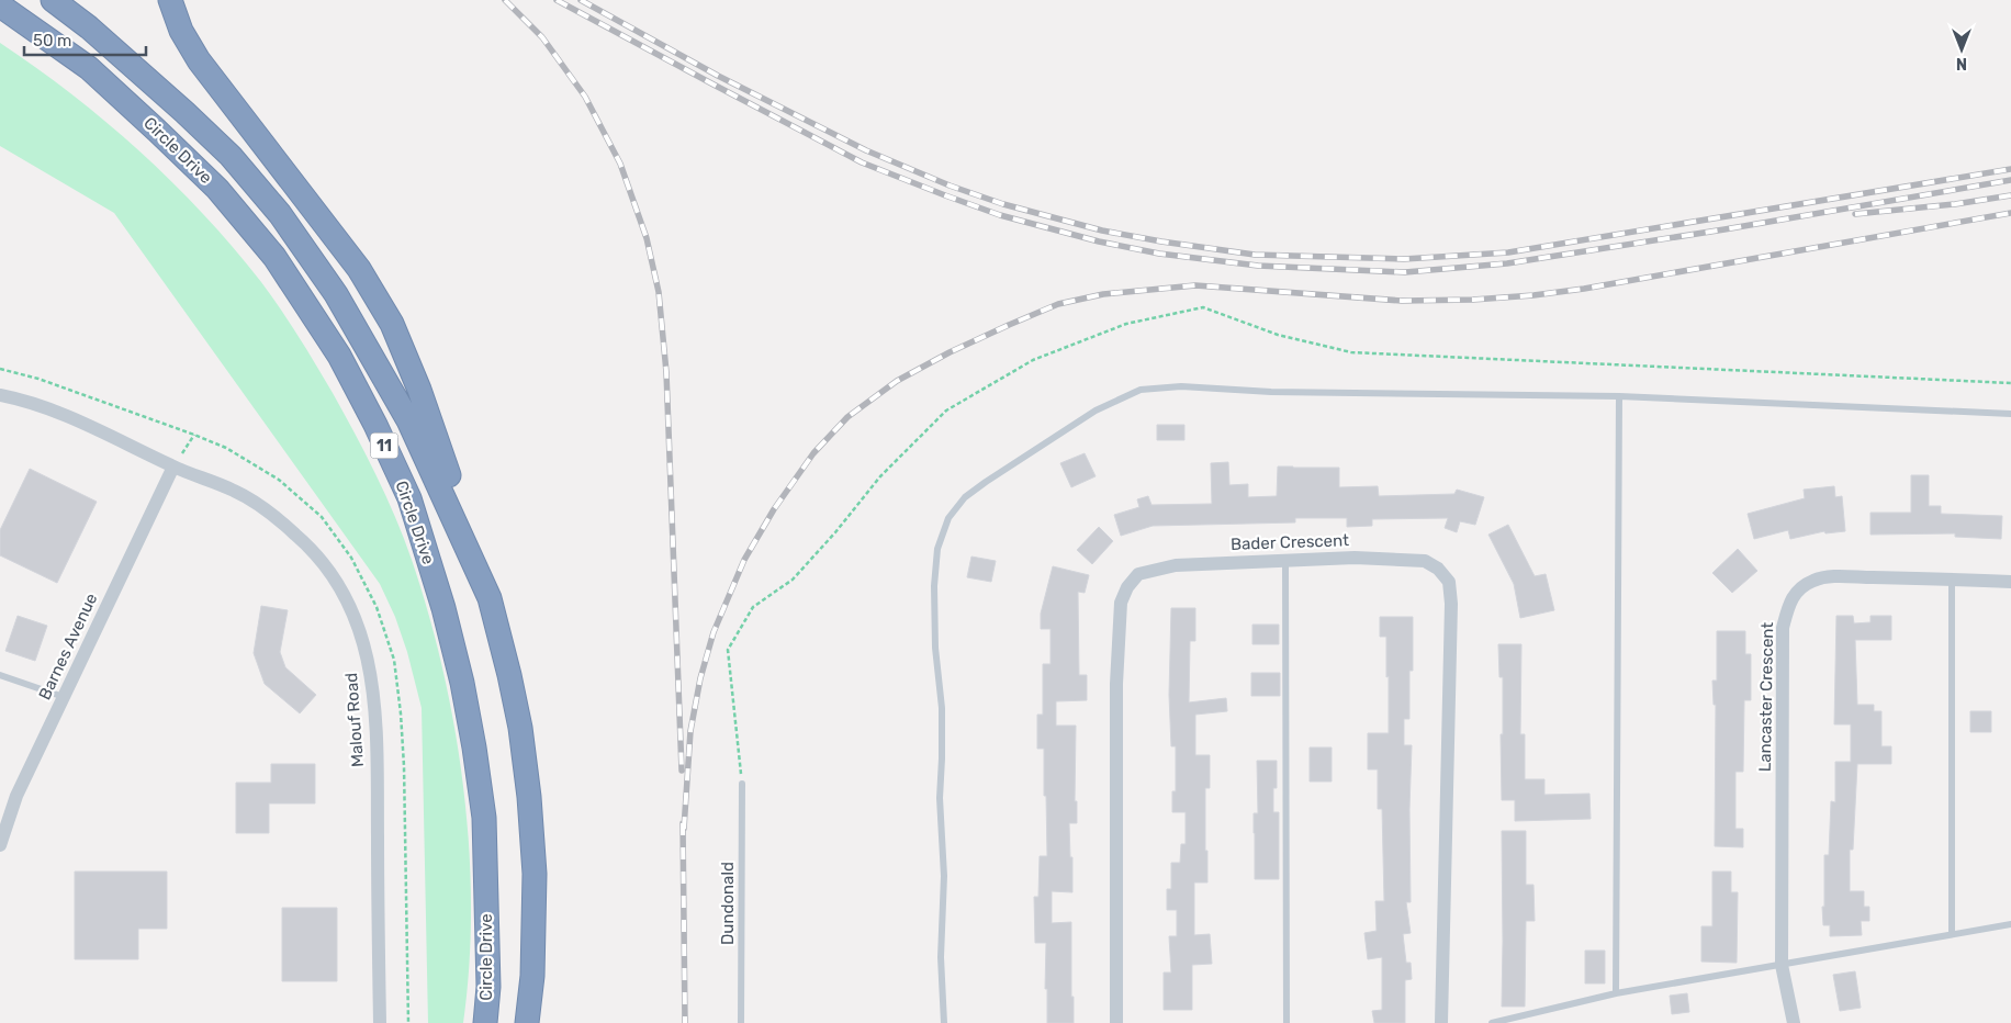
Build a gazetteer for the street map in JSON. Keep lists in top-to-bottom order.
{
  "streets": {
    "highway": ["Circle Drive", "11"],
    "street": [
      "Bader Crescent",
      "Barnes Avenue",
      "Lancaster Crescent",
      "Malouf Road"
    ],
    "lane": ["Dundonald"]
  },
  "crossings": [
    ["Barnes Avenue", "Malouf Road"]
  ],
  "scale_bar": "50 m",
  "north": "bottom"
}
